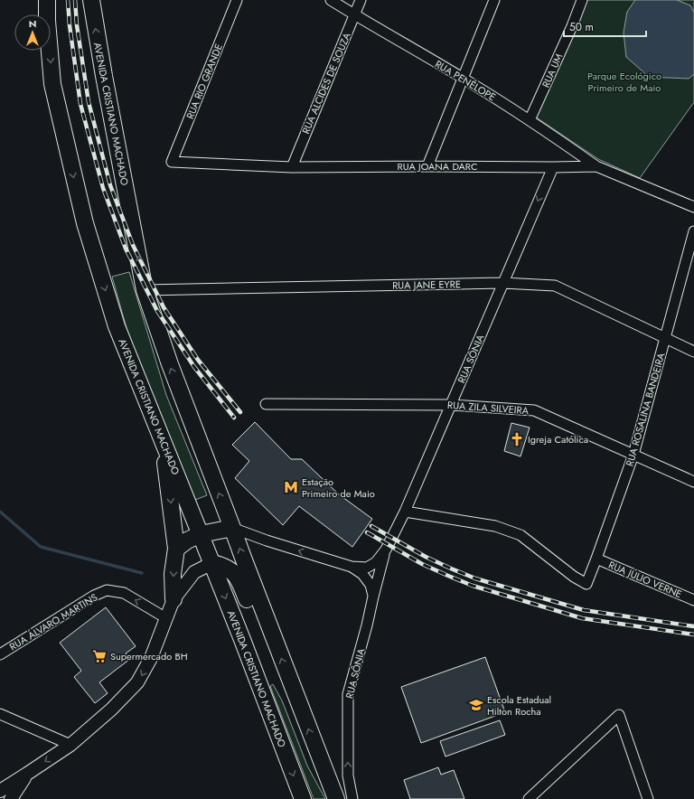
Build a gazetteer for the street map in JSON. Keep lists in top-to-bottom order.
{
  "streets": {
    "highway": ["AVENIDA CRISTIANO MACHADO"],
    "street": [
      "RUA UM",
      "RUA PENÉLOPE",
      "RUA RIO GRANDE",
      "RUA ALCIDES DE SOUZA",
      "RUA JOANA DARC",
      "RUA JANE EYRE",
      "RUA SÔNIA",
      "RUA ZILA SILVEIRA",
      "RUA ROSALINA BANDEIRA",
      "RUA JÚLIO VERNE",
      "RUA ÁLVARO MARTINS"
    ]
  },
  "crossings": [
    ["RUA UM", "RUA PENÉLOPE"],
    ["RUA PENÉLOPE", "RUA ALCIDES DE SOUZA"],
    ["RUA PENÉLOPE", "RUA JOANA DARC"],
    ["RUA RIO GRANDE", "RUA JOANA DARC"],
    ["RUA ALCIDES DE SOUZA", "RUA JOANA DARC"],
    ["AVENIDA CRISTIANO MACHADO", "RUA JANE EYRE"],
    ["AVENIDA CRISTIANO MACHADO", "RUA SÔNIA"],
    ["RUA JOANA DARC", "RUA SÔNIA"],
    ["RUA JANE EYRE", "RUA SÔNIA"],
    ["RUA JANE EYRE", "RUA ROSALINA BANDEIRA"],
    ["RUA SÔNIA", "RUA ZILA SILVEIRA"],
    ["RUA SÔNIA", "RUA ROSALINA BANDEIRA"],
    ["RUA ZILA SILVEIRA", "RUA ROSALINA BANDEIRA"],
    ["RUA ROSALINA BANDEIRA", "RUA JÚLIO VERNE"]
  ],
  "one_way": ["RUA ÁLVARO MARTINS"],
  "parks": ["Parque Ecológico Primeiro de Maio"],
  "places": {
    "church": ["Igreja Católica"],
    "metro station": ["Estação Primeiro de Maio"],
    "supermarket": ["Supermercado BH"],
    "school or university": ["Escola Estadual Hilton Rocha"]
  },
  "scale_bar": "50 m",
  "north": "top"
}
